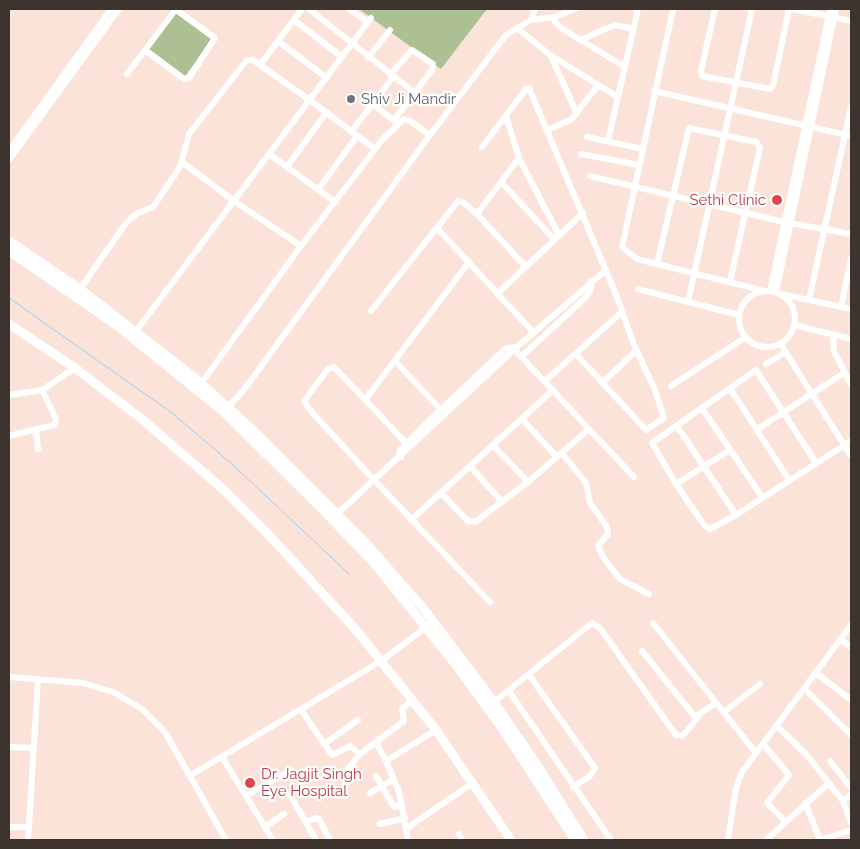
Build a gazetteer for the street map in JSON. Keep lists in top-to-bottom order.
{
  "places": ["Shiv Ji Mandir", "Sethi Clinic", "Dr. Jagjit Singh Eye Hospital"]
}
